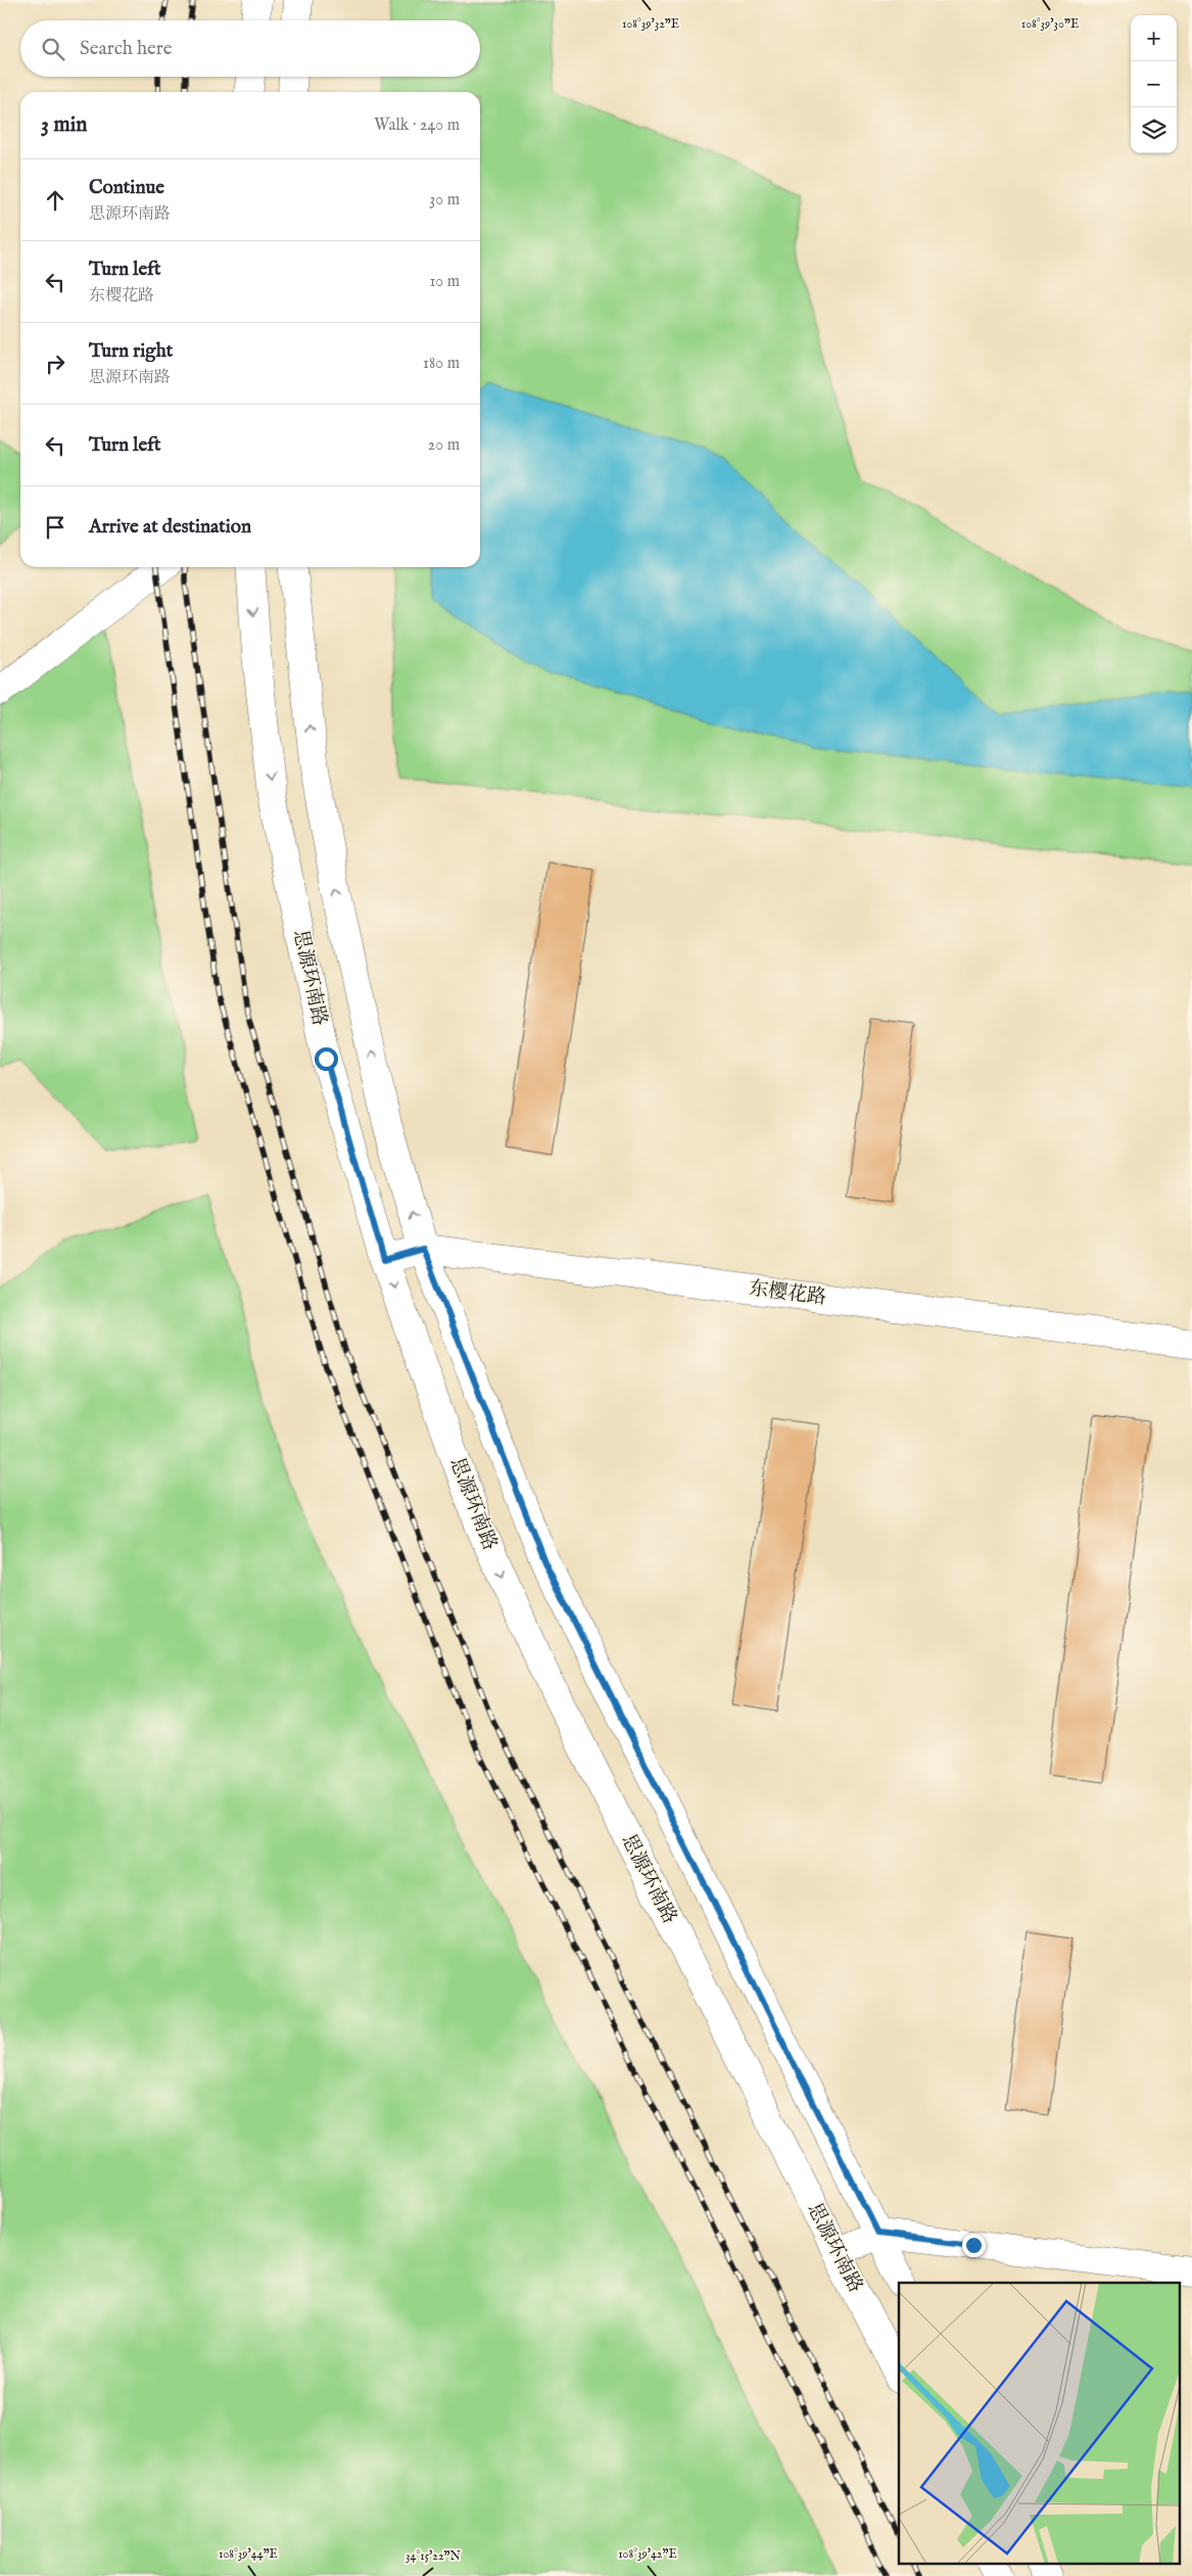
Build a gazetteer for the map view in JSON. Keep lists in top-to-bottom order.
{
  "streets": {
    "street": ["思源环南路", "东樱花路"]
  },
  "crossings": [
    ["思源环南路", "东樱花路"]
  ],
  "page": {
    "map_buttons": ["+", "−"],
    "search": "Search here",
    "heading": ["3 min", "Walk · 240 m"],
    "list": [
      ["Continue", "思源环南路", "30 m"],
      ["Turn left", "东樱花路", "10 m"],
      ["Turn right", "思源环南路", "180 m"],
      ["Turn left", "20 m"],
      "Arrive at destination"
    ]
  },
  "coordinates": [
    "108°39'32\"E",
    "108°39'30\"E",
    "108°39'44\"E",
    "108°39'42\"E",
    "34°15'22\"N"
  ]
}
